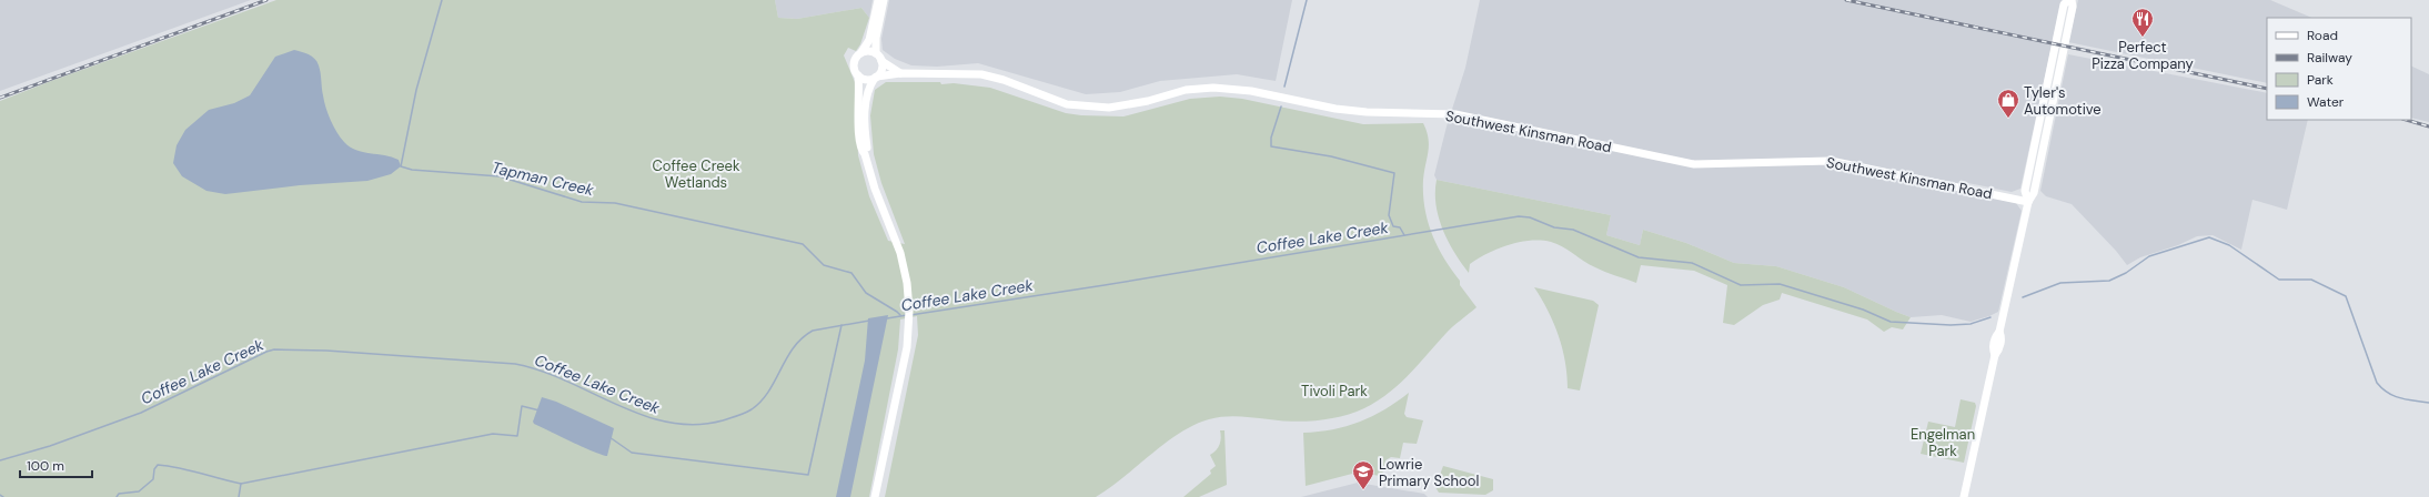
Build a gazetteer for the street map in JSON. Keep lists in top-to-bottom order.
{
  "streets": {
    "main road": ["Southwest Kinsman Road"]
  },
  "water": ["Tapman Creek", "Coffee Lake Creek"],
  "parks": ["Coffee Creek Wetlands", "Tivoli Park", "Engelman Park"],
  "places": {
    "restaurant": ["Perfect Pizza Company"],
    "shop": ["Tyler's Automotive"],
    "school or university": ["Lowrie Primary School"]
  },
  "legend": [
    "Road",
    "Railway",
    "Park",
    "Water"
  ],
  "scale_bar": "100 m"
}
